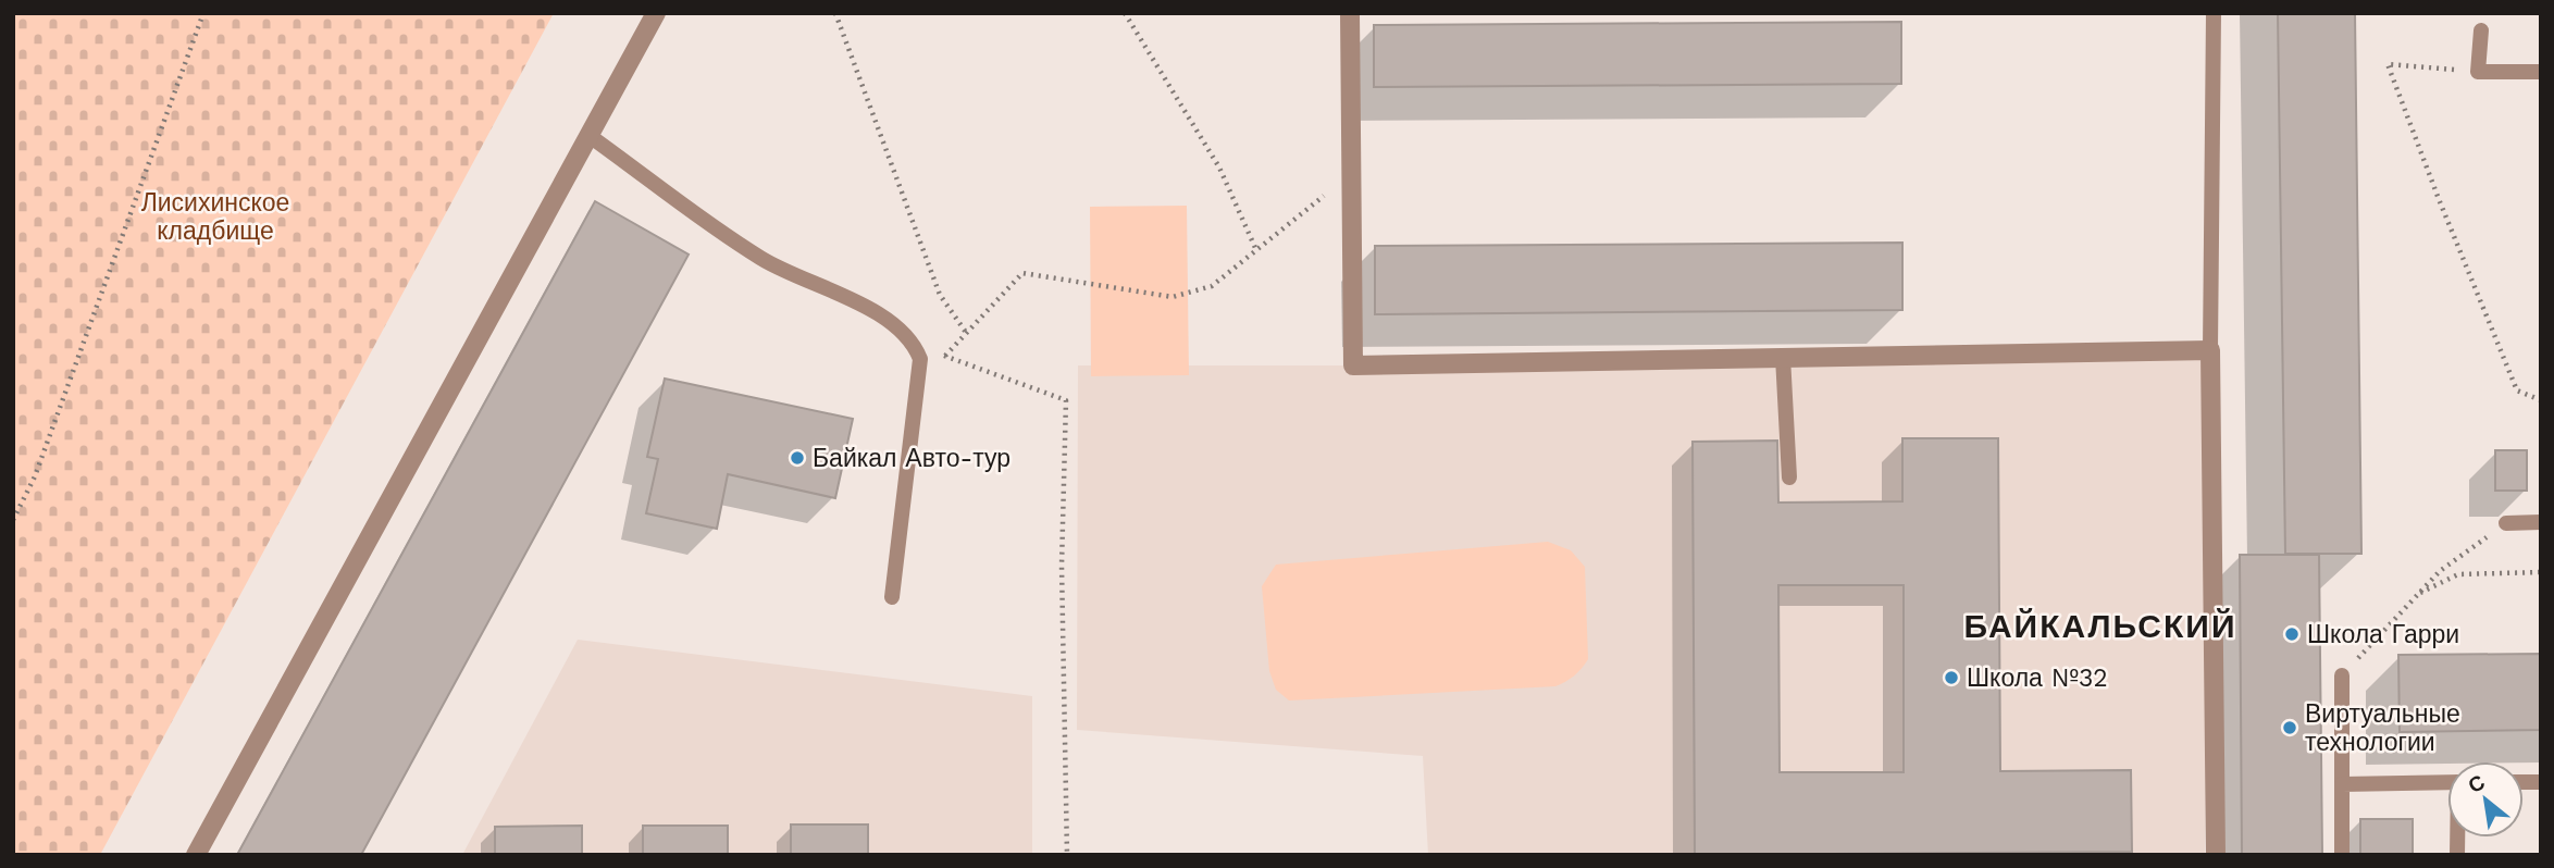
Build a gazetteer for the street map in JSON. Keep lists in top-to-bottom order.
{
  "districts": ["БАЙКАЛЬСКИЙ"],
  "parks": ["Лисихинское кладбище"],
  "places": [
    "Байкал Авто-тур",
    "Школа Гарри",
    "Школа №32",
    "Виртуальные технологии"
  ],
  "north": "top left"
}
